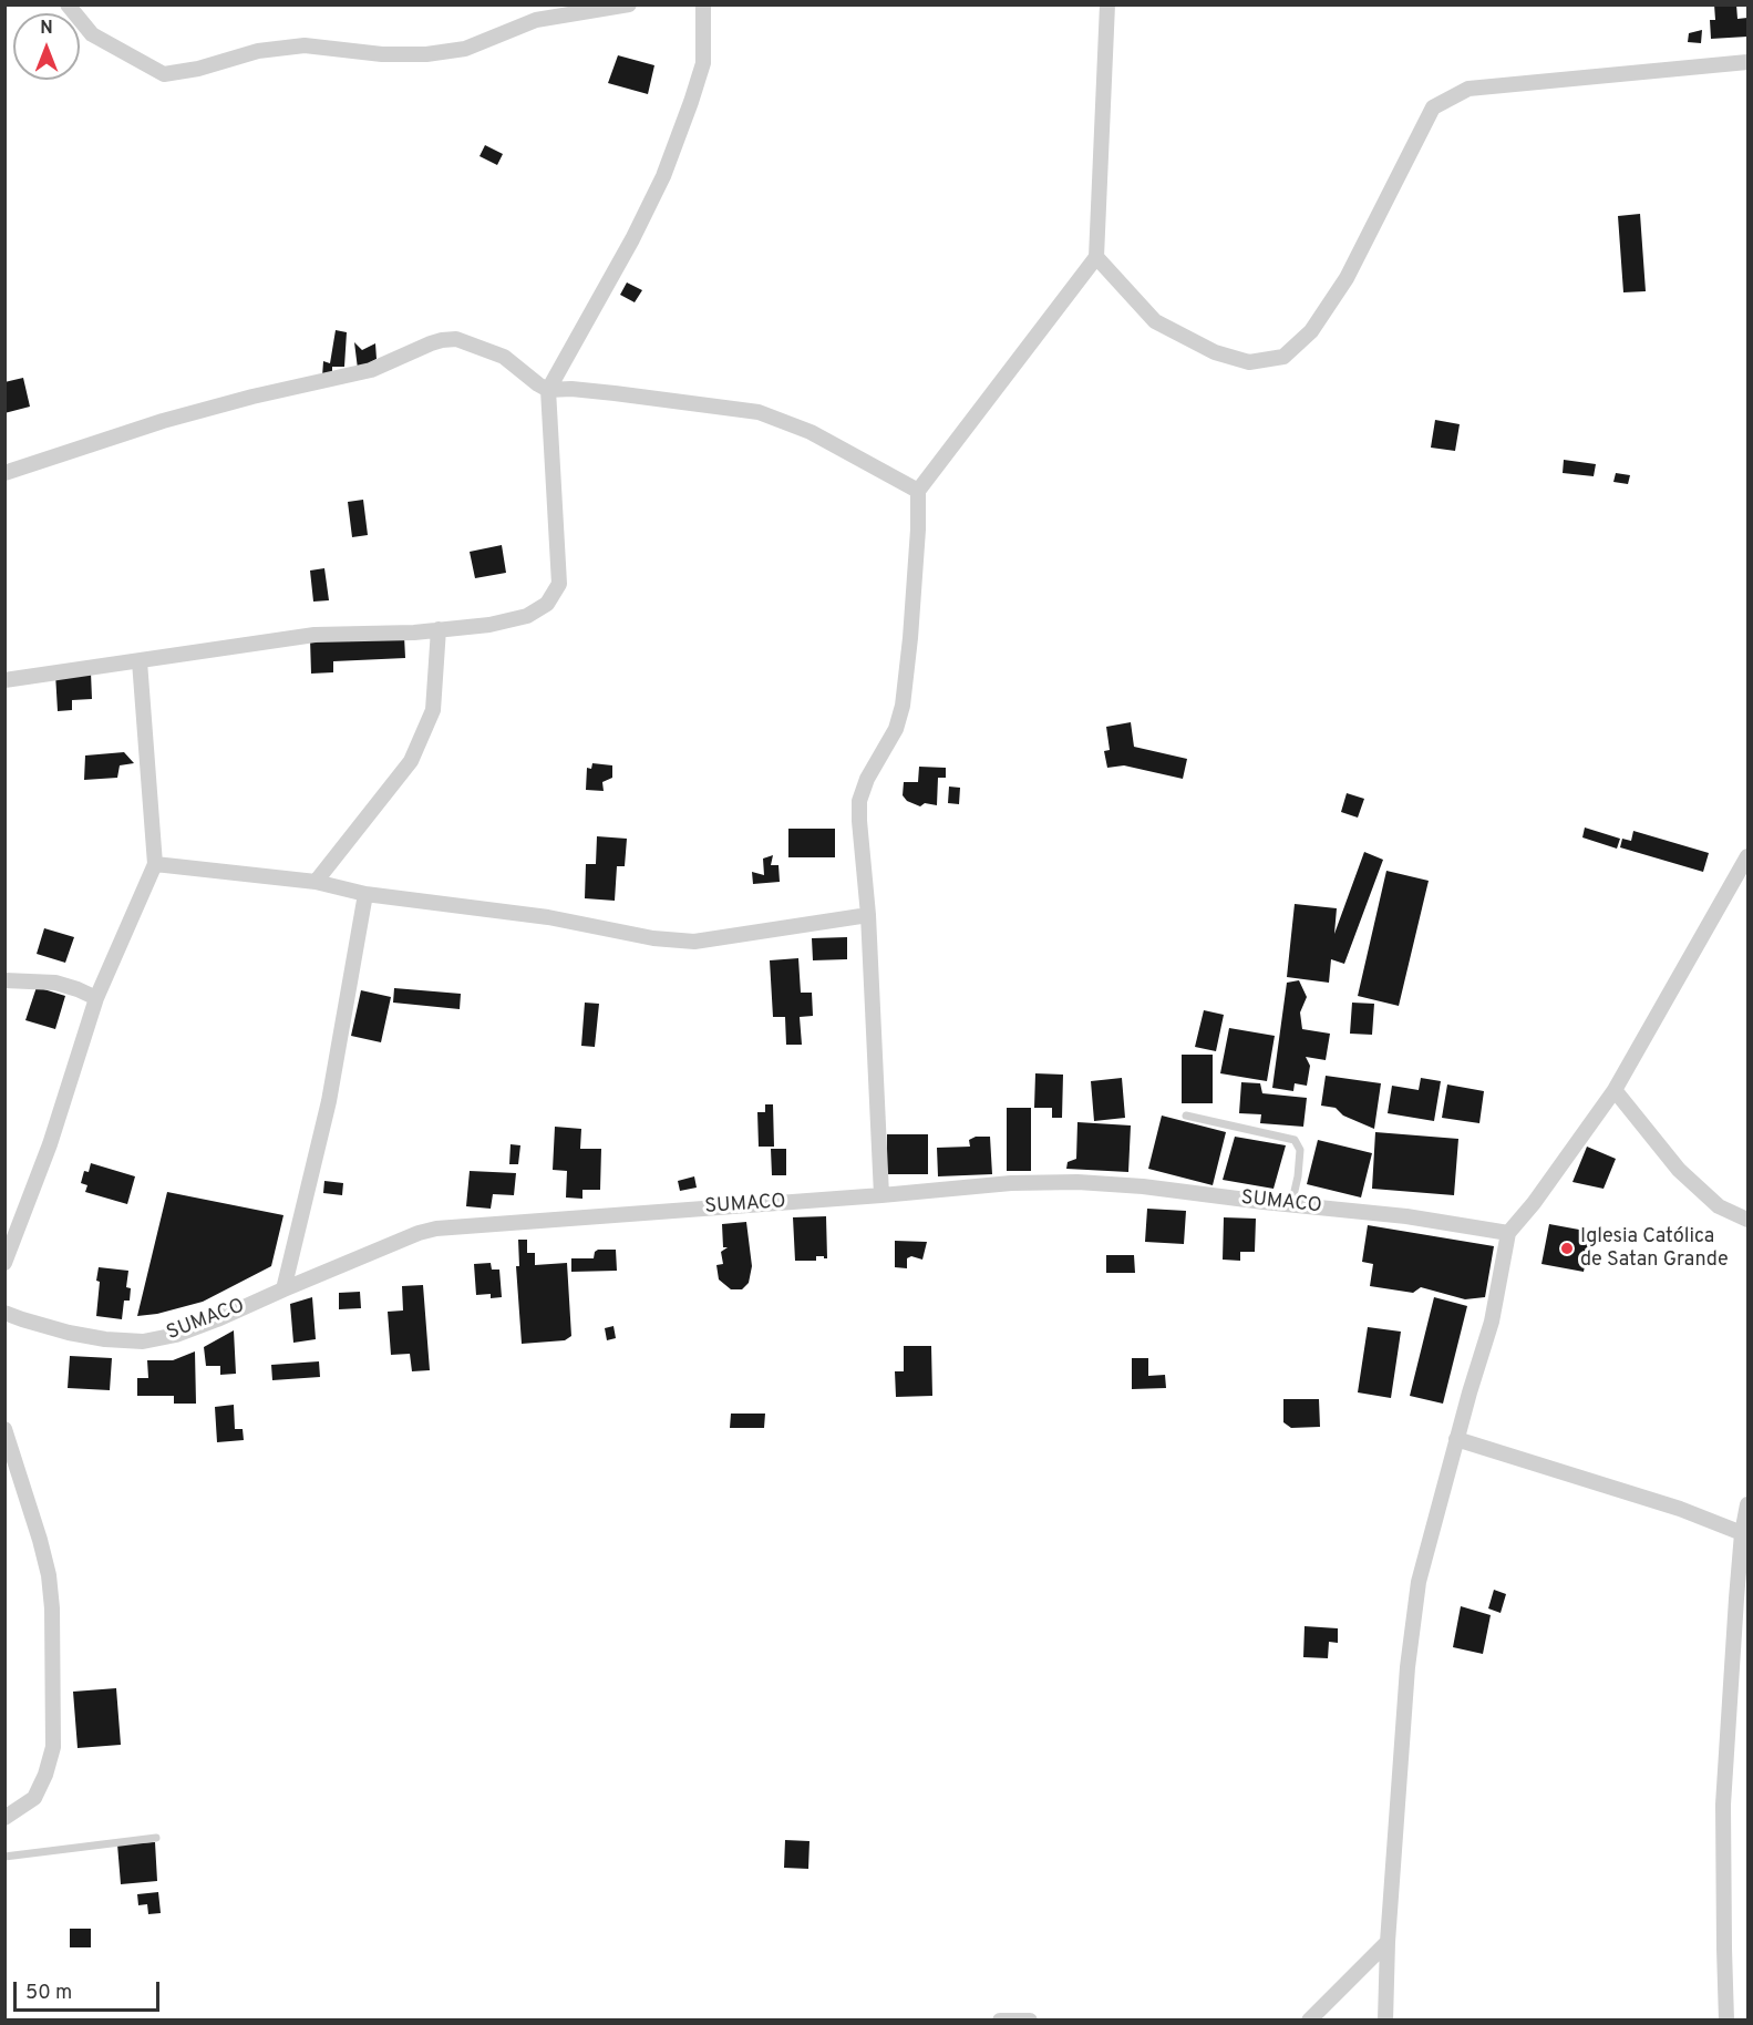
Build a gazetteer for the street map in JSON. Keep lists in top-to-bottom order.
{
  "streets": {
    "street": ["SUMACO"]
  },
  "places": ["Iglesia Católica de Satan Grande"],
  "scale_bar": "50 m",
  "north": "top"
}
